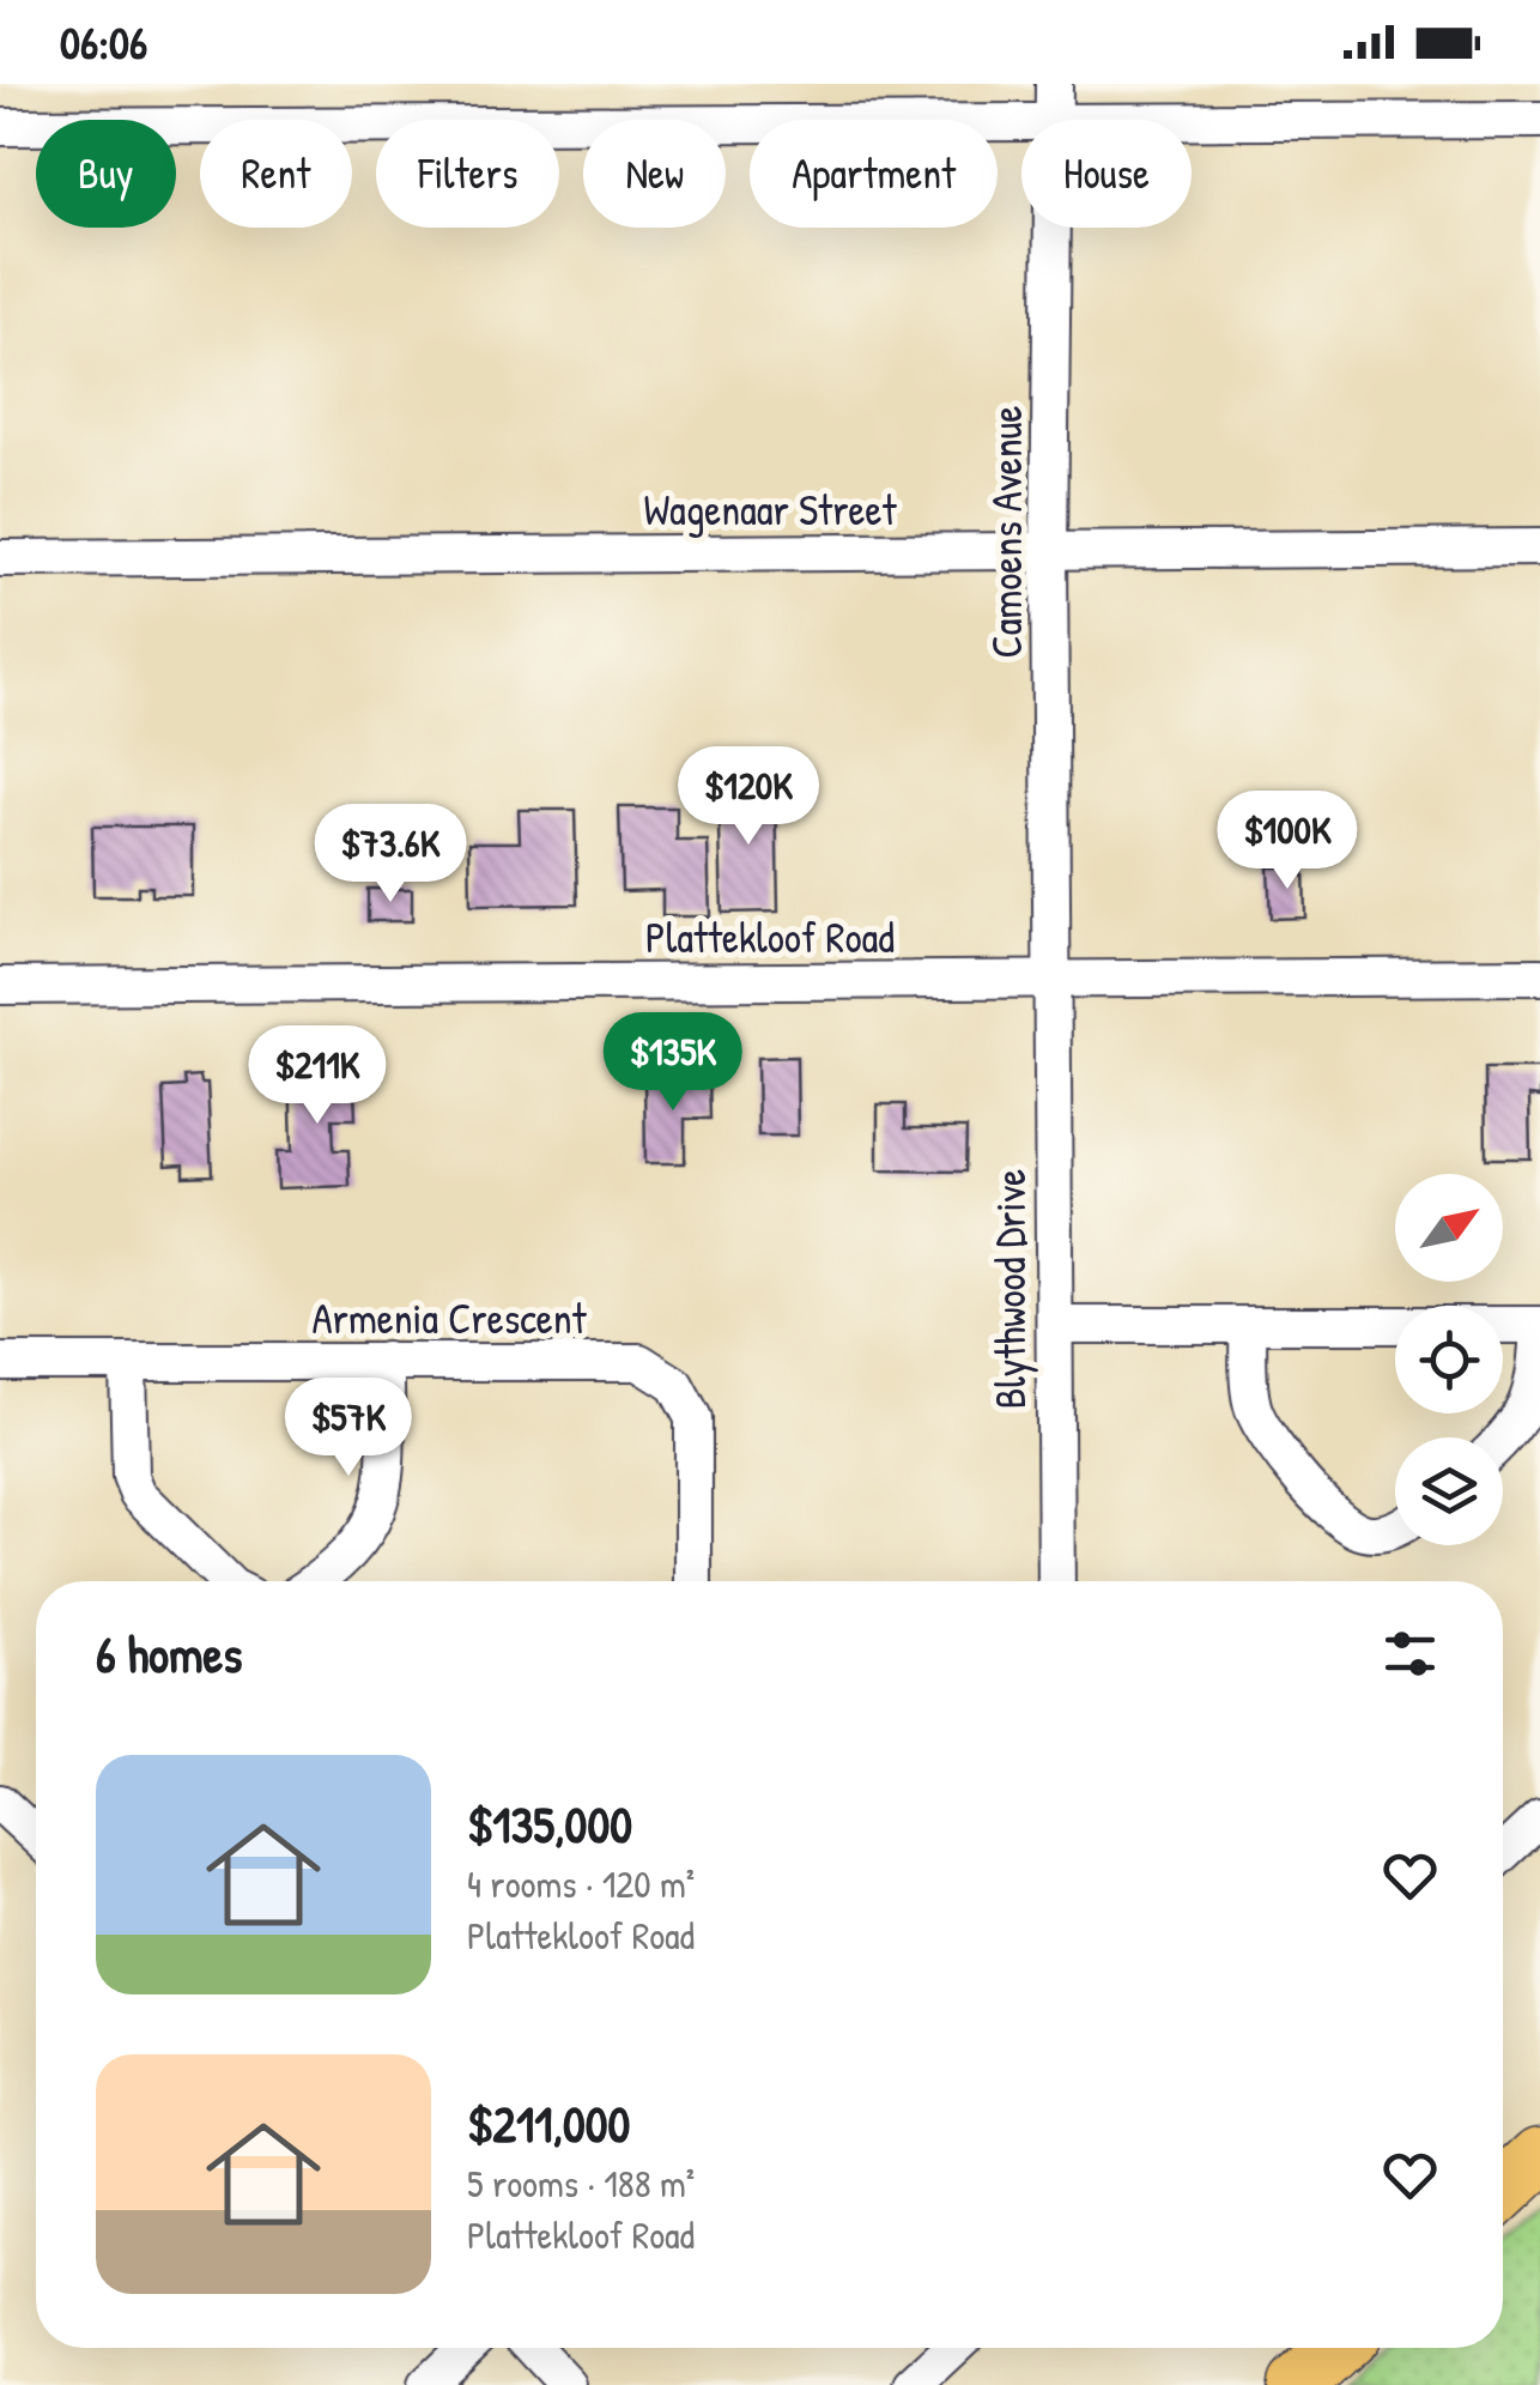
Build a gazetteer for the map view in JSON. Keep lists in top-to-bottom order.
{
  "streets": {
    "street": [
      "Wagenaar Street",
      "Camoens Avenue",
      "Plattekloof Road",
      "Blythwood Drive",
      "Armenia Crescent"
    ]
  },
  "crossings": [
    ["Wagenaar Street", "Camoens Avenue"],
    ["Camoens Avenue", "Plattekloof Road"],
    ["Camoens Avenue", "Blythwood Drive"],
    ["Plattekloof Road", "Blythwood Drive"]
  ],
  "north": "top right",
  "page": {
    "status": "06:06",
    "chip": [
      "Buy",
      "Rent",
      "Filters",
      "New",
      "Apartment",
      "House"
    ],
    "price": [
      "$120K",
      "$100K",
      "$73.6K",
      "$135K",
      "$211K",
      "$57K"
    ],
    "heading": "6 homes",
    "list": [
      {
        "name": "$135,000",
        "note": "4 rooms · 120 m² · Plattekloof Road"
      },
      {
        "name": "$211,000",
        "note": "5 rooms · 188 m² · Plattekloof Road"
      }
    ]
  }
}
